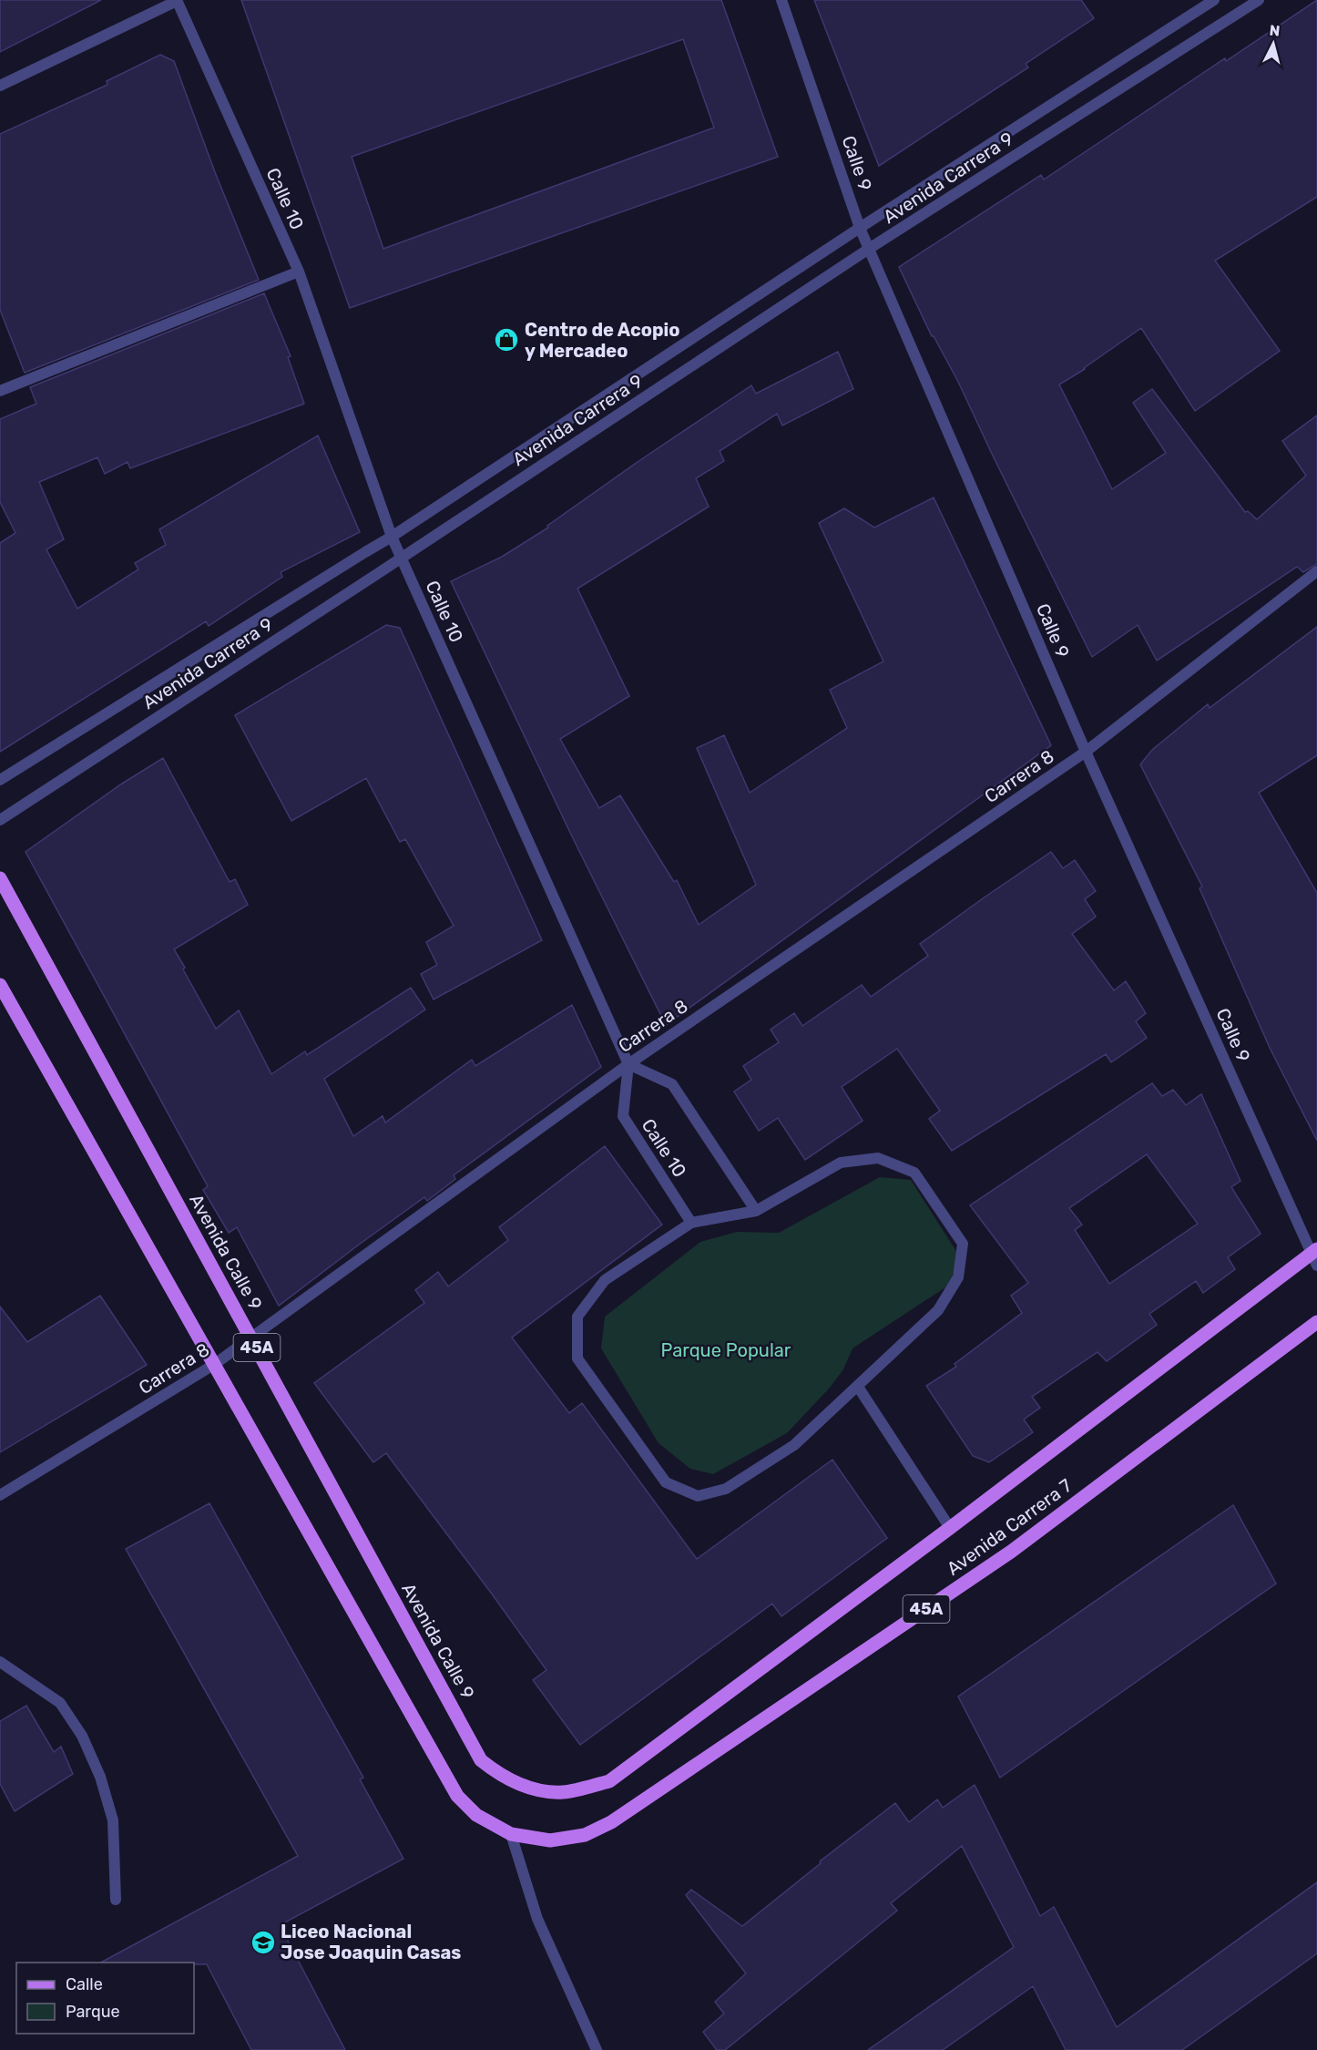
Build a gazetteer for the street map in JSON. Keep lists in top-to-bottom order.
{
  "streets": {
    "main road": ["Avenida Calle 9", "45A", "Avenida Carrera 7"],
    "street": [
      "Calle 9",
      "Avenida Carrera 9",
      "Calle 10",
      "Carrera 8"
    ]
  },
  "crossings": [
    ["Calle 9", "Avenida Carrera 9"],
    ["Calle 9", "Carrera 8"],
    ["Calle 9", "Avenida Carrera 7"],
    ["Avenida Carrera 9", "Calle 10"],
    ["Calle 10", "Carrera 8"],
    ["Carrera 8", "Avenida Calle 9"],
    ["Carrera 8", "45A"],
    ["Avenida Calle 9", "Avenida Carrera 7"],
    ["45A", "Avenida Carrera 7"]
  ],
  "parks": ["Parque Popular"],
  "places": {
    "shop": ["Centro de Acopio y Mercadeo"],
    "school or university": ["Liceo Nacional Jose Joaquin Casas"]
  },
  "legend": ["Calle", "Parque"],
  "north": "top"
}
